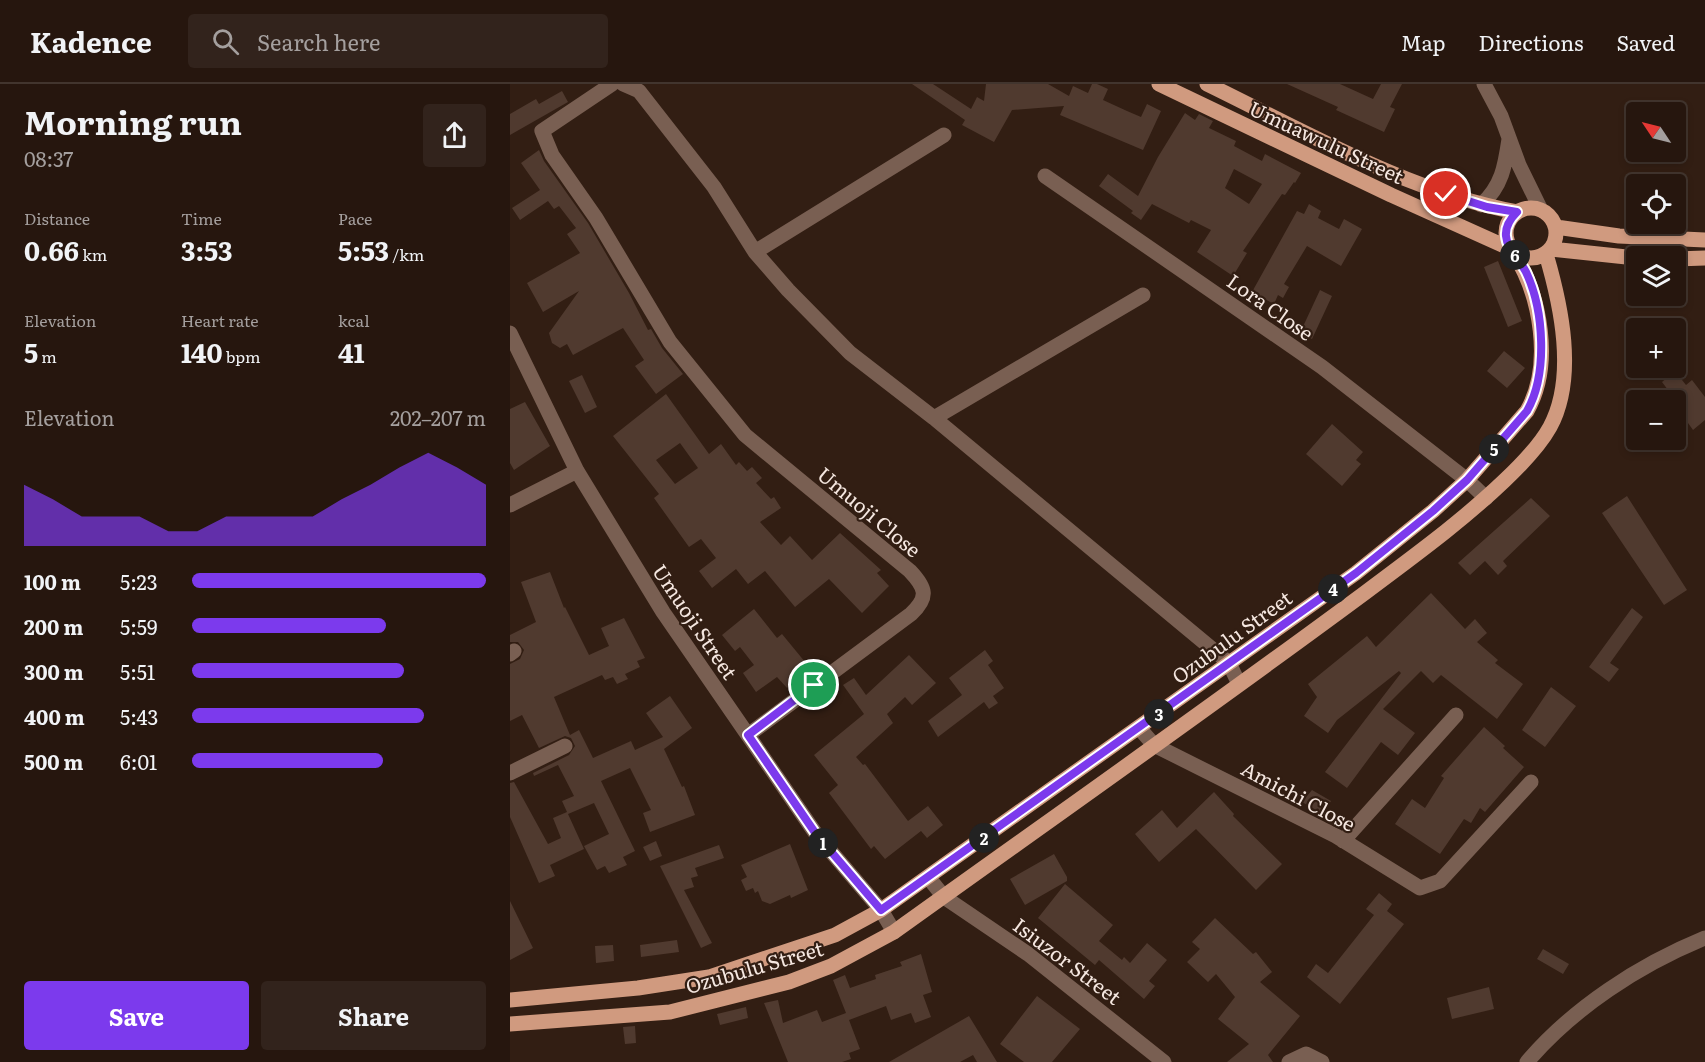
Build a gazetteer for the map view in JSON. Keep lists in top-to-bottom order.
{
  "streets": {
    "main road": ["Umuawulu Street", "Ozubulu Street"],
    "street": [
      "Lora Close",
      "Umuoji Close",
      "Umuoji Street",
      "Amichi Close",
      "Isiuzor Street"
    ]
  },
  "crossings": [
    ["Umuawulu Street", "Ozubulu Street"],
    ["Lora Close", "Ozubulu Street"],
    ["Umuoji Close", "Umuoji Street"],
    ["Umuoji Street", "Ozubulu Street"],
    ["Ozubulu Street", "Amichi Close"],
    ["Ozubulu Street", "Isiuzor Street"]
  ],
  "north": "top left",
  "page": {
    "header": "Kadence",
    "search": "Search here",
    "nav": ["Map", "Directions", "Saved"],
    "heading": ["Morning run", "08:37"],
    "map_buttons": ["+", "−"],
    "stats": [
      ["Distance", "0.66 km"],
      ["Time", "3:53"],
      ["Pace", "5:53 /km"],
      ["Elevation", "5 m"],
      ["Heart rate", "140 bpm"],
      ["kcal", "41"]
    ],
    "pins": [
      "6",
      "5",
      "4",
      "3",
      "2",
      "1"
    ],
    "chart": ["Elevation", "202–207 m"],
    "list": [
      {
        "name": "100 m",
        "note": "5:23"
      },
      {
        "name": "200 m",
        "note": "5:59"
      },
      {
        "name": "300 m",
        "note": "5:51"
      },
      {
        "name": "400 m",
        "note": "5:43"
      },
      {
        "name": "500 m",
        "note": "6:01"
      }
    ],
    "buttons": ["Save", "Share"]
  }
}
